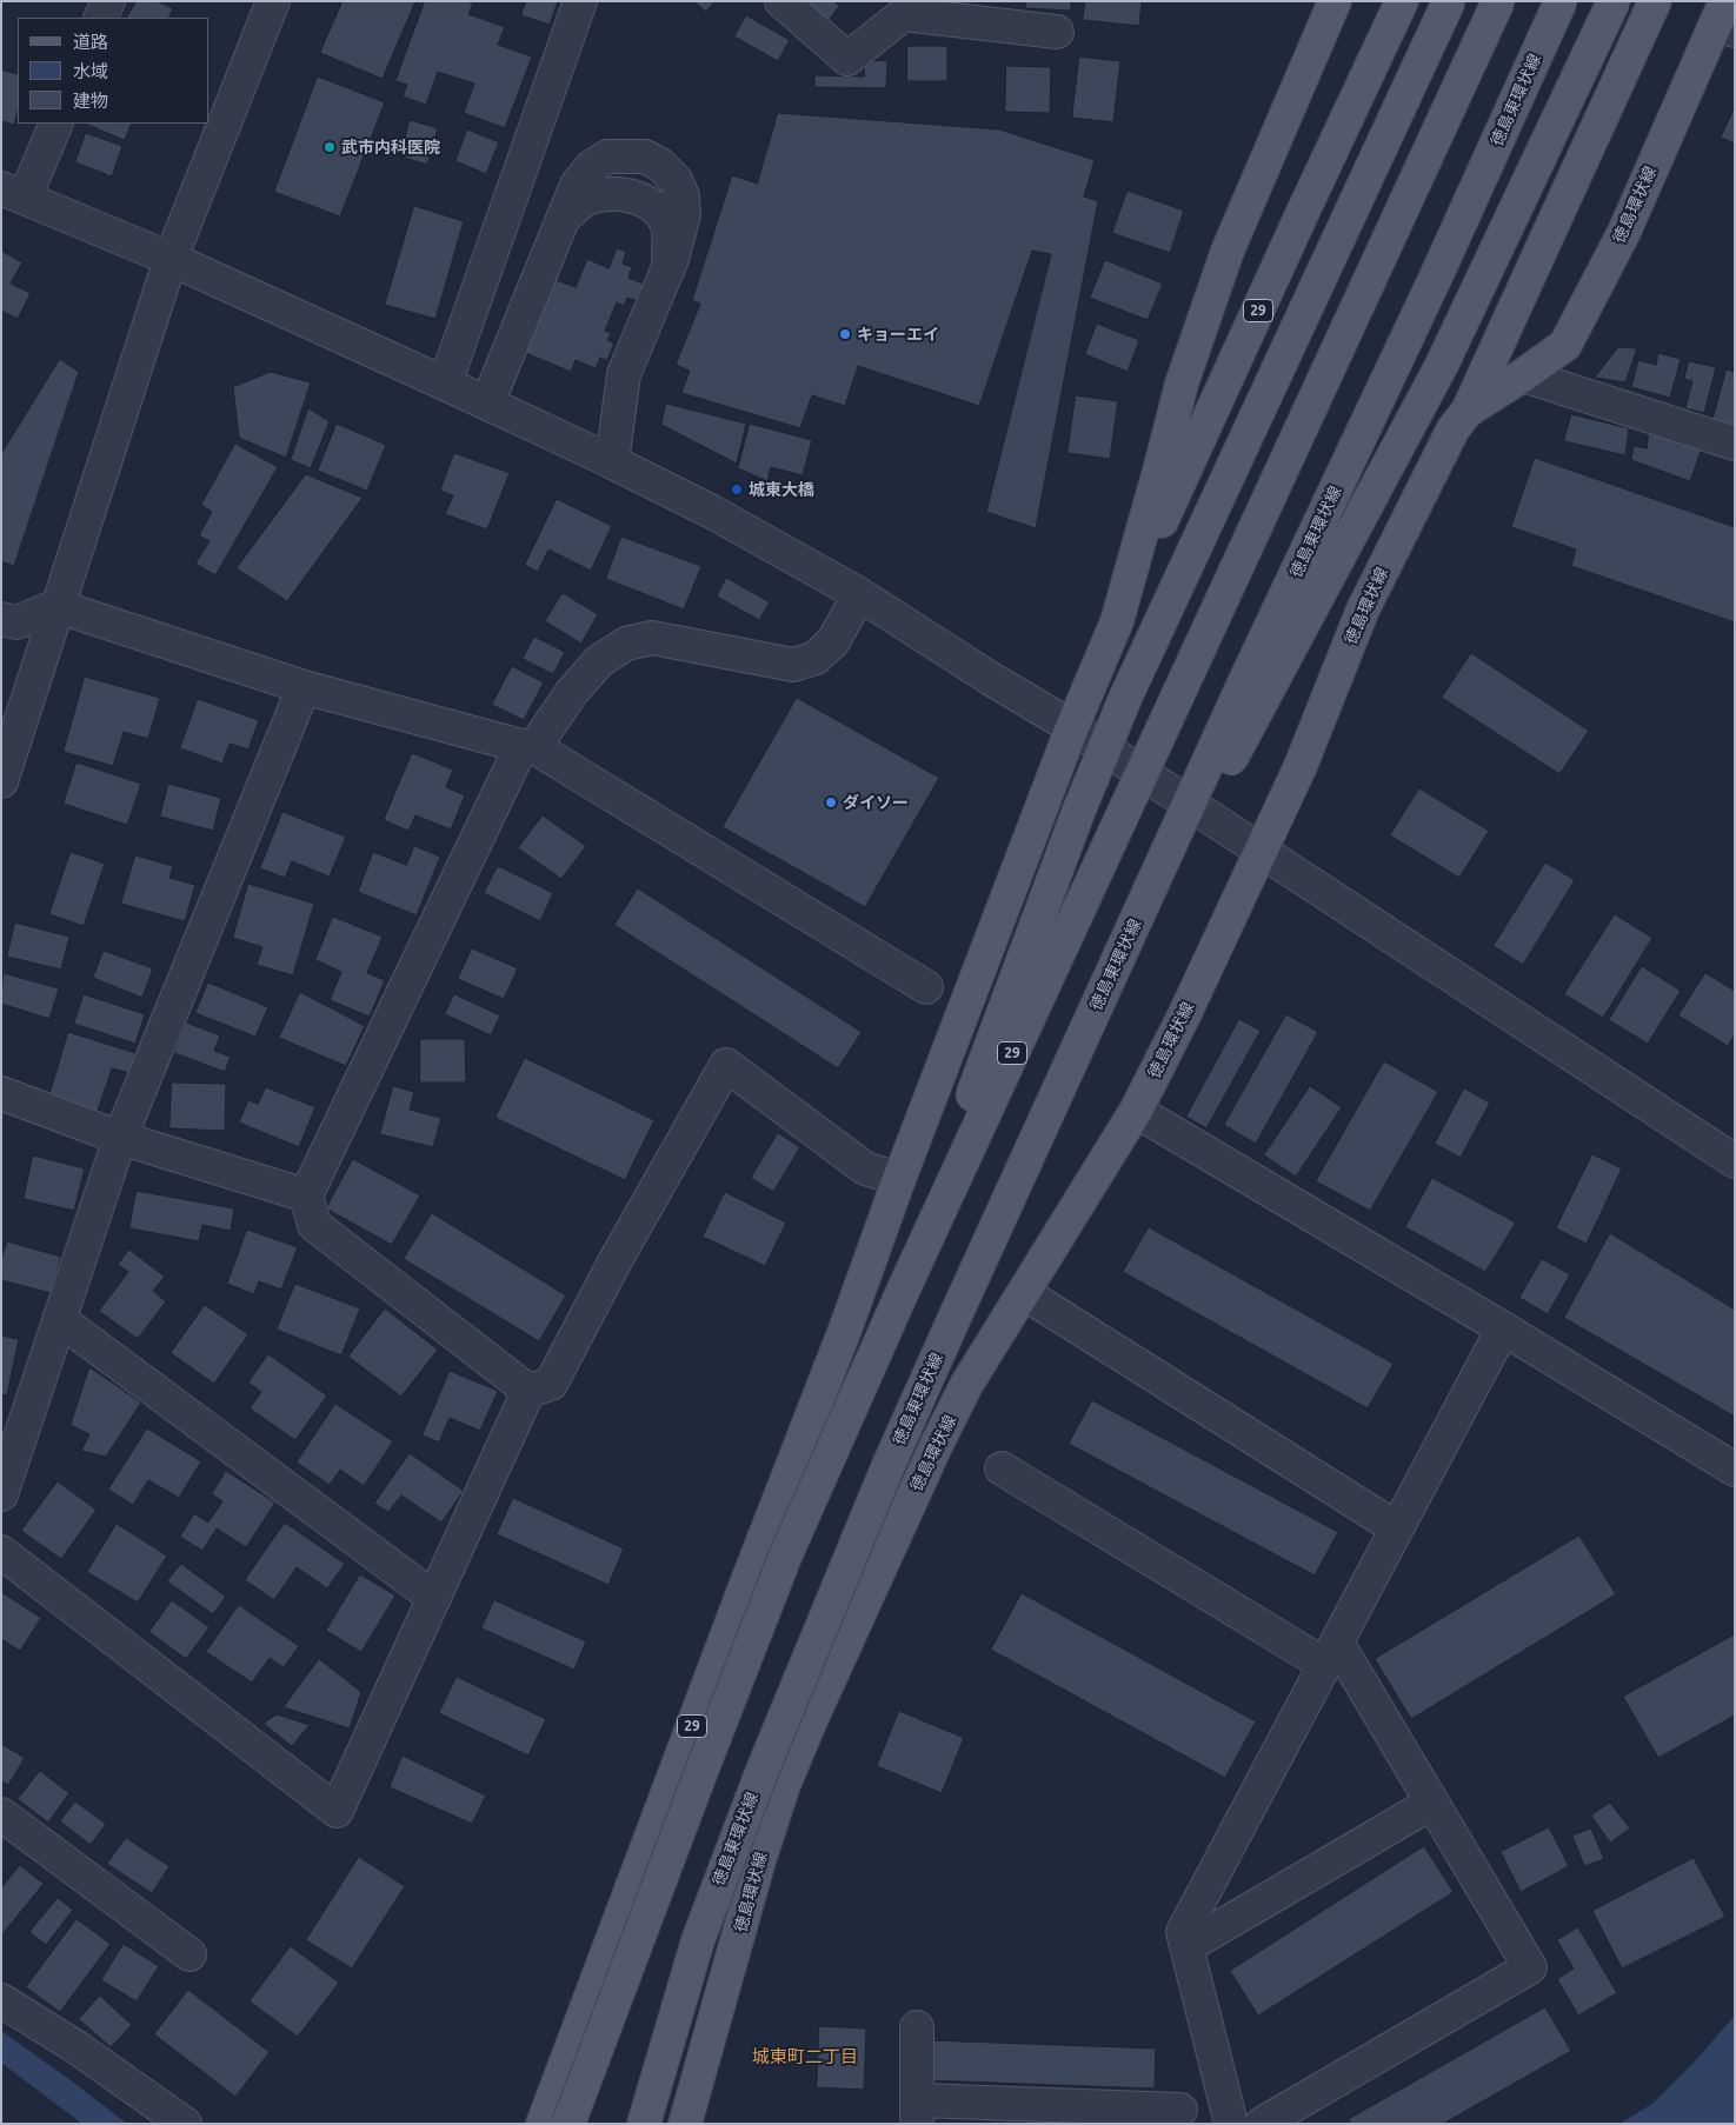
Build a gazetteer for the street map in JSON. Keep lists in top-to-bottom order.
{
  "streets": {
    "main road": ["徳島東環状線", "徳島環状線", "29"]
  },
  "districts": ["城東町二丁目"],
  "places": [
    "武市内科医院",
    "キョーエイ",
    "城東大橋",
    "ダイソー"
  ],
  "legend": ["道路", "水域", "建物"]
}
